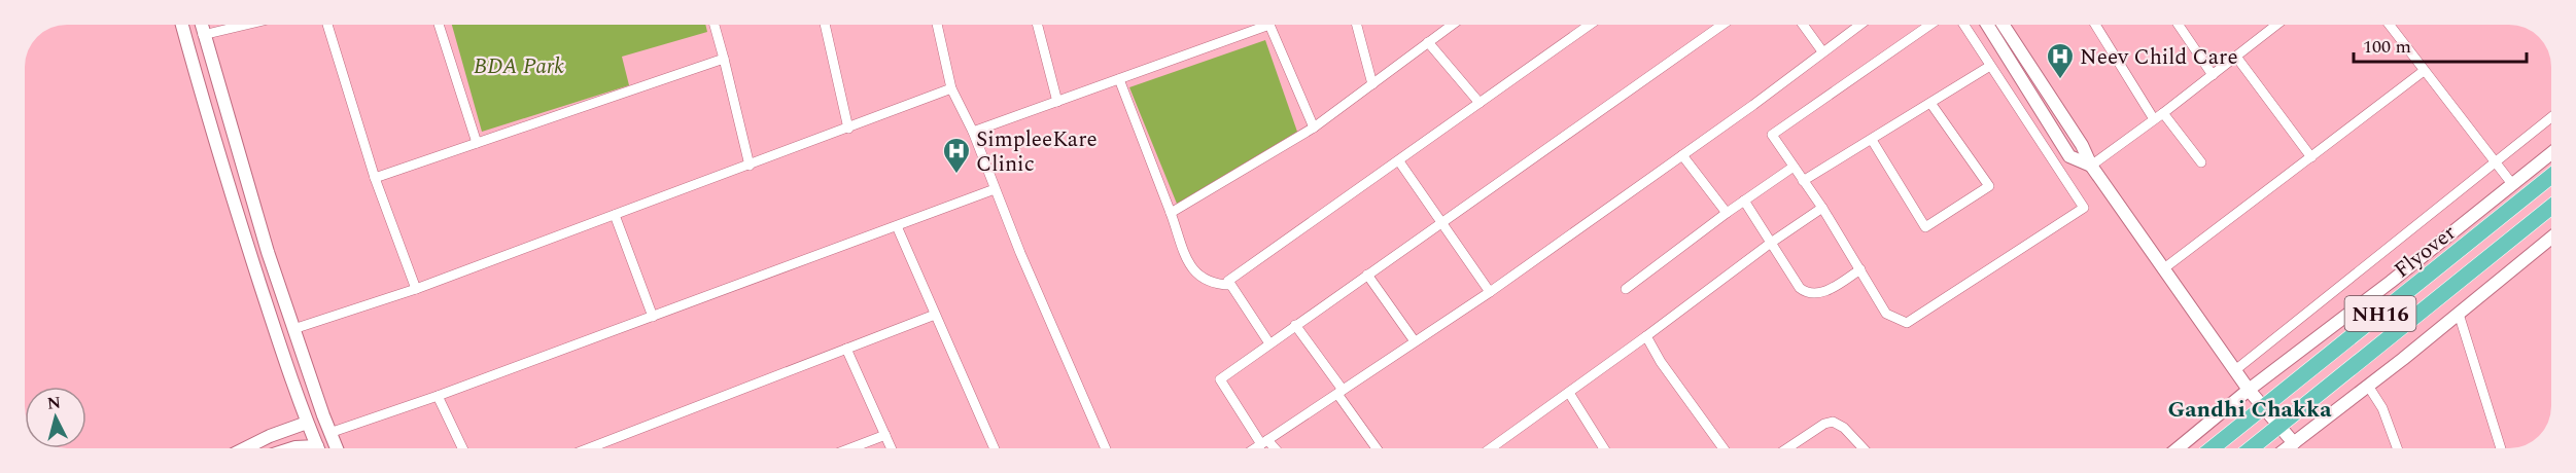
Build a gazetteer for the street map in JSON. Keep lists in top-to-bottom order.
{
  "streets": {
    "highway": ["Flyover", "NH16"]
  },
  "districts": ["Gandhi Chakka"],
  "parks": ["BDA Park"],
  "places": {
    "hospital": ["Neev Child Care", "SimpleeKare Clinic"]
  },
  "scale_bar": "100 m",
  "north": "top"
}
